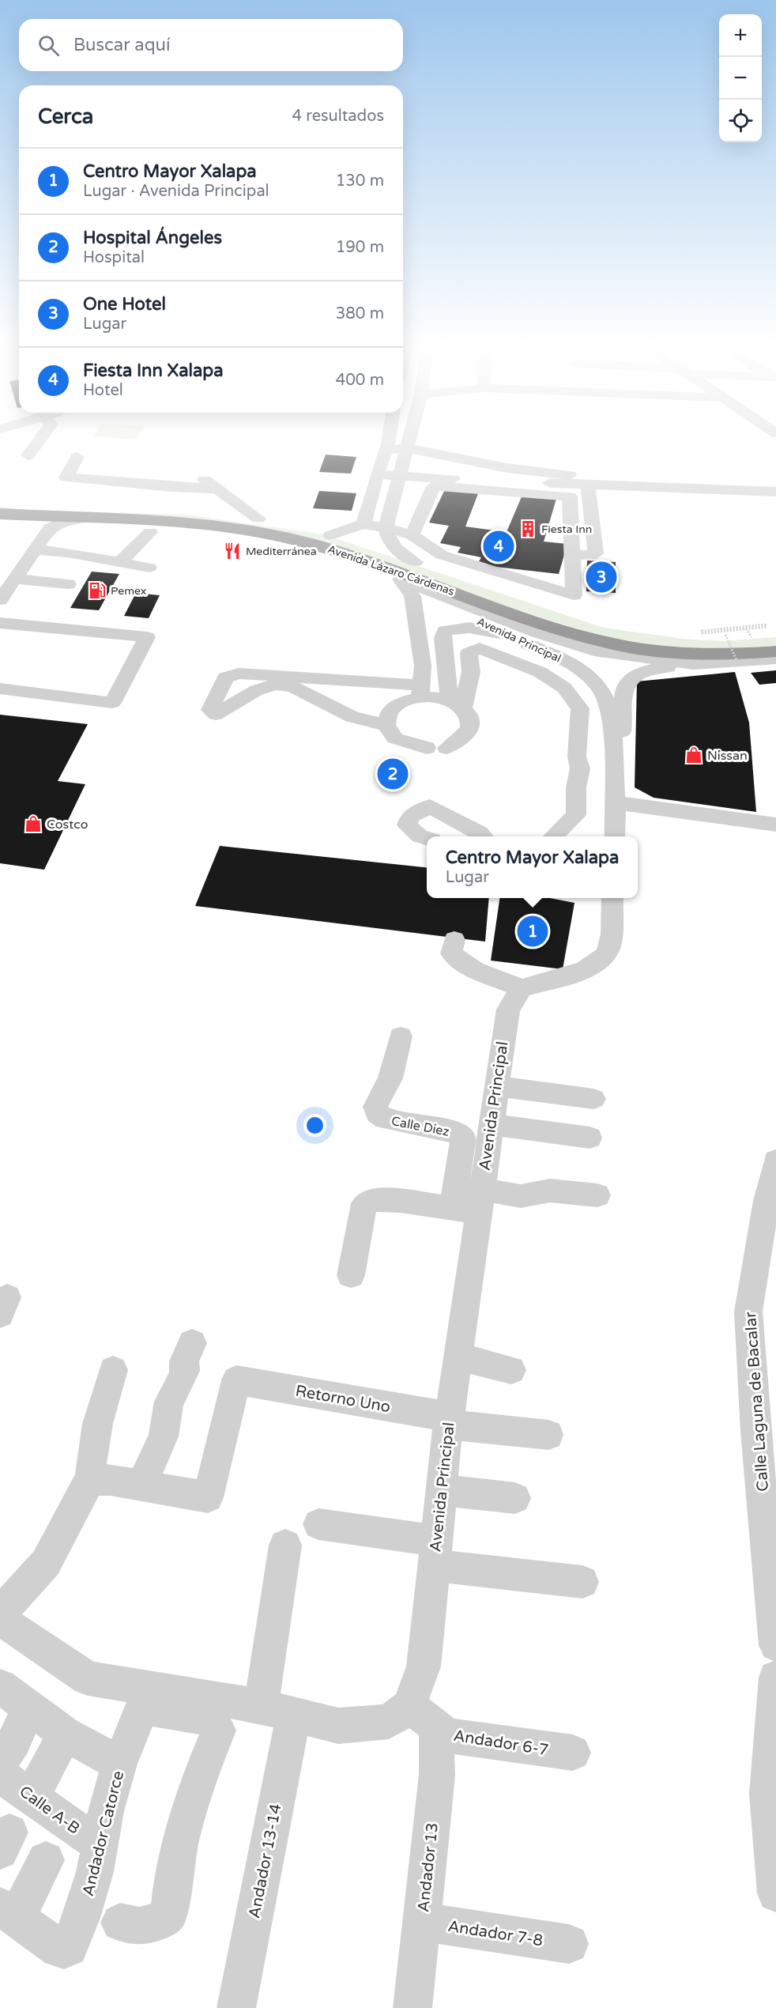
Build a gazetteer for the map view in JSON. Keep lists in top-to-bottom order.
{
  "streets": {
    "highway": ["Avenida Lázaro Cárdenas"],
    "street": [
      "Avenida Principal",
      "Calle Diez",
      "Retorno Uno",
      "Calle Laguna de Bacalar",
      "Andador 6-7",
      "Calle A-B",
      "Andador Catorce",
      "Andador 13-14",
      "Andador 13",
      "Andador 7-8"
    ]
  },
  "crossings": [
    ["Avenida Lázaro Cárdenas", "Avenida Principal"],
    ["Avenida Principal", "Calle Diez"],
    ["Avenida Principal", "Retorno Uno"],
    ["Avenida Principal", "Andador 6-7"],
    ["Avenida Principal", "Andador 13"],
    ["Andador 6-7", "Andador 13"],
    ["Calle A-B", "Andador Catorce"],
    ["Andador 13", "Andador 7-8"]
  ],
  "places": {
    "building": ["Fiesta Inn"],
    "restaurant": ["Mediterránea"],
    "fuel station": ["Pemex"],
    "shop": ["Nissan", "Costco"]
  },
  "page": {
    "map_buttons": ["+", "−"],
    "search": "Buscar aquí",
    "heading": ["Cerca", "4 resultados"],
    "list": [
      {
        "mark": "1",
        "name": "Centro Mayor Xalapa",
        "note": "Lugar · Avenida Principal",
        "value": "130 m"
      },
      {
        "mark": "2",
        "name": "Hospital Ángeles",
        "note": "Hospital",
        "value": "190 m"
      },
      {
        "mark": "3",
        "name": "One Hotel",
        "note": "Lugar",
        "value": "380 m"
      },
      {
        "mark": "4",
        "name": "Fiesta Inn Xalapa",
        "note": "Hotel",
        "value": "400 m"
      }
    ],
    "pins": [
      "4",
      "3",
      "2",
      "1"
    ],
    "popup": ["Centro Mayor Xalapa", "Lugar"]
  }
}
